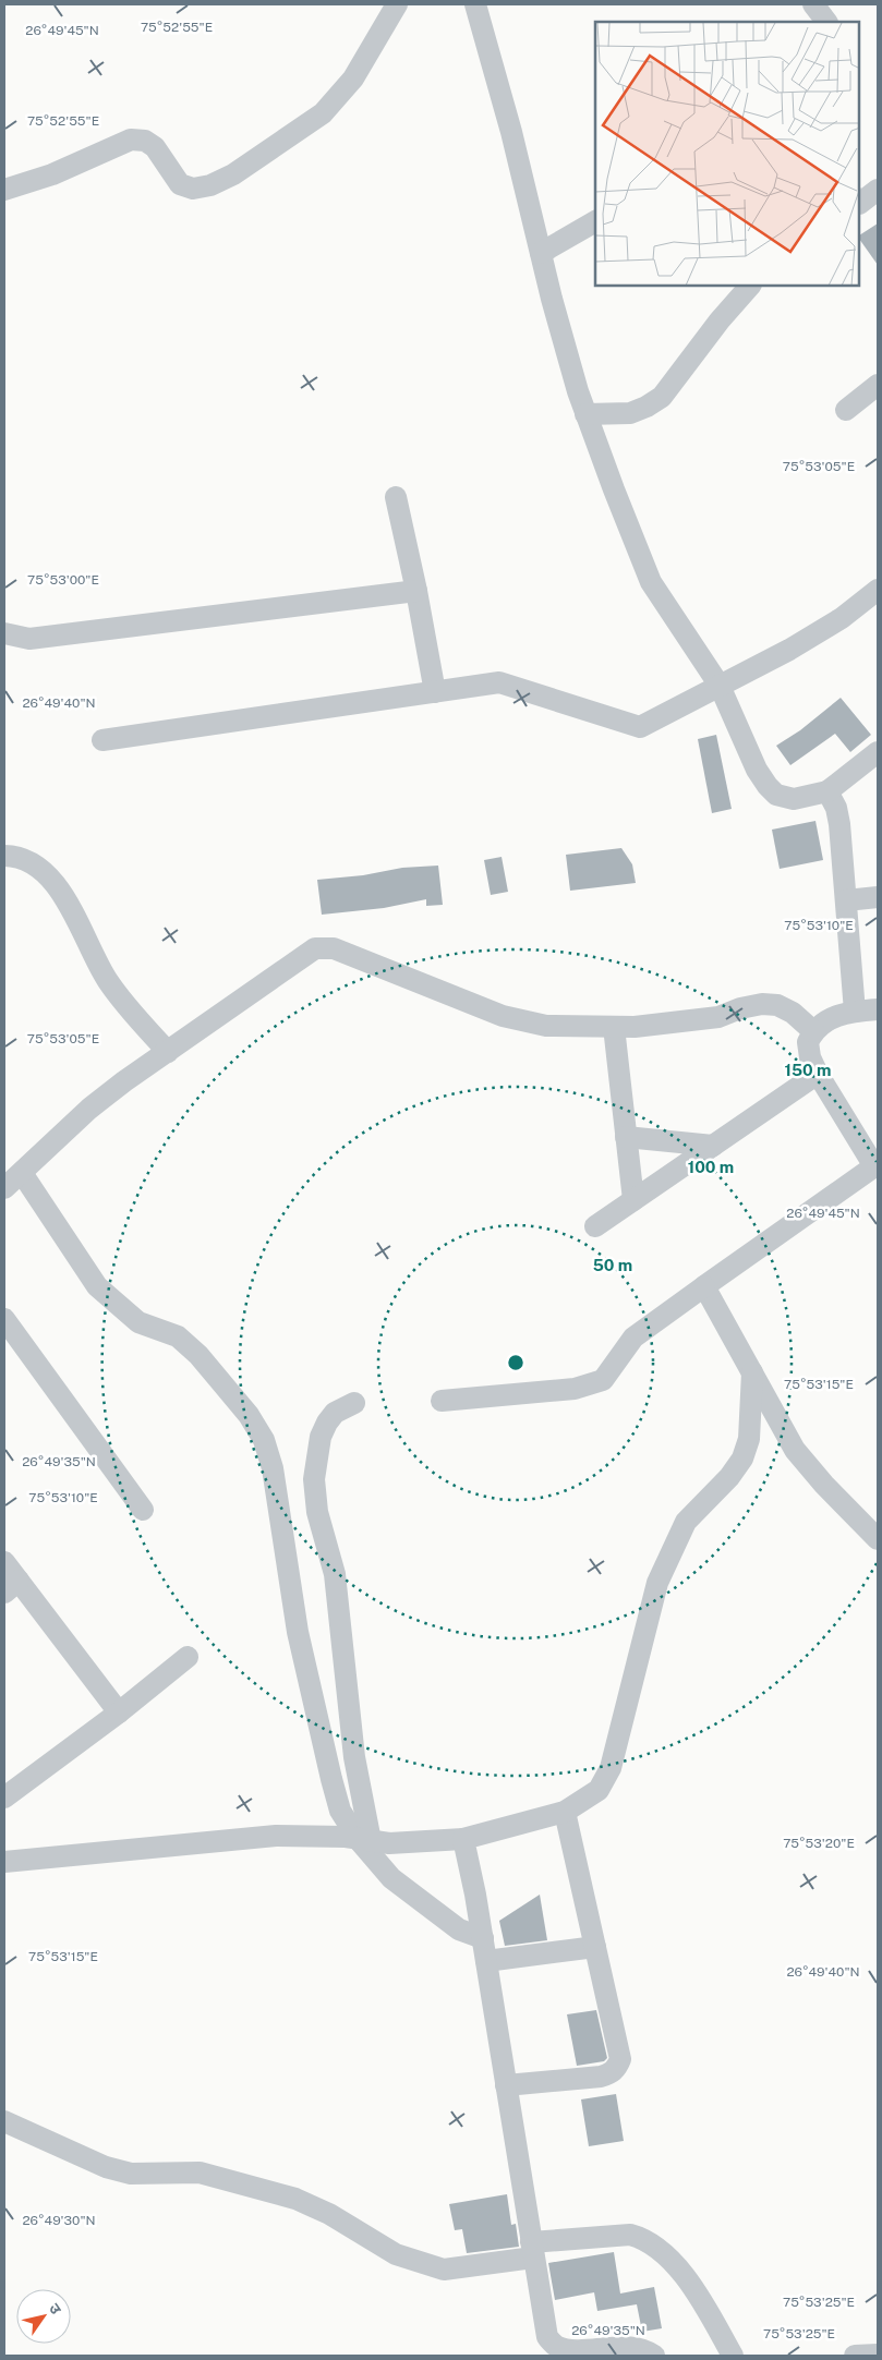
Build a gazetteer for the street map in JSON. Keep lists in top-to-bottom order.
{
  "north": "top right",
  "coordinates": [
    "75°52'55\"E",
    "26°49'45\"N",
    "75°53'05\"E",
    "75°53'00\"E",
    "26°49'40\"N",
    "75°53'10\"E",
    "75°53'15\"E",
    "26°49'35\"N",
    "75°53'20\"E",
    "26°49'30\"N",
    "75°53'25\"E"
  ],
  "rings": ["150 m", "100 m", "50 m"]
}
